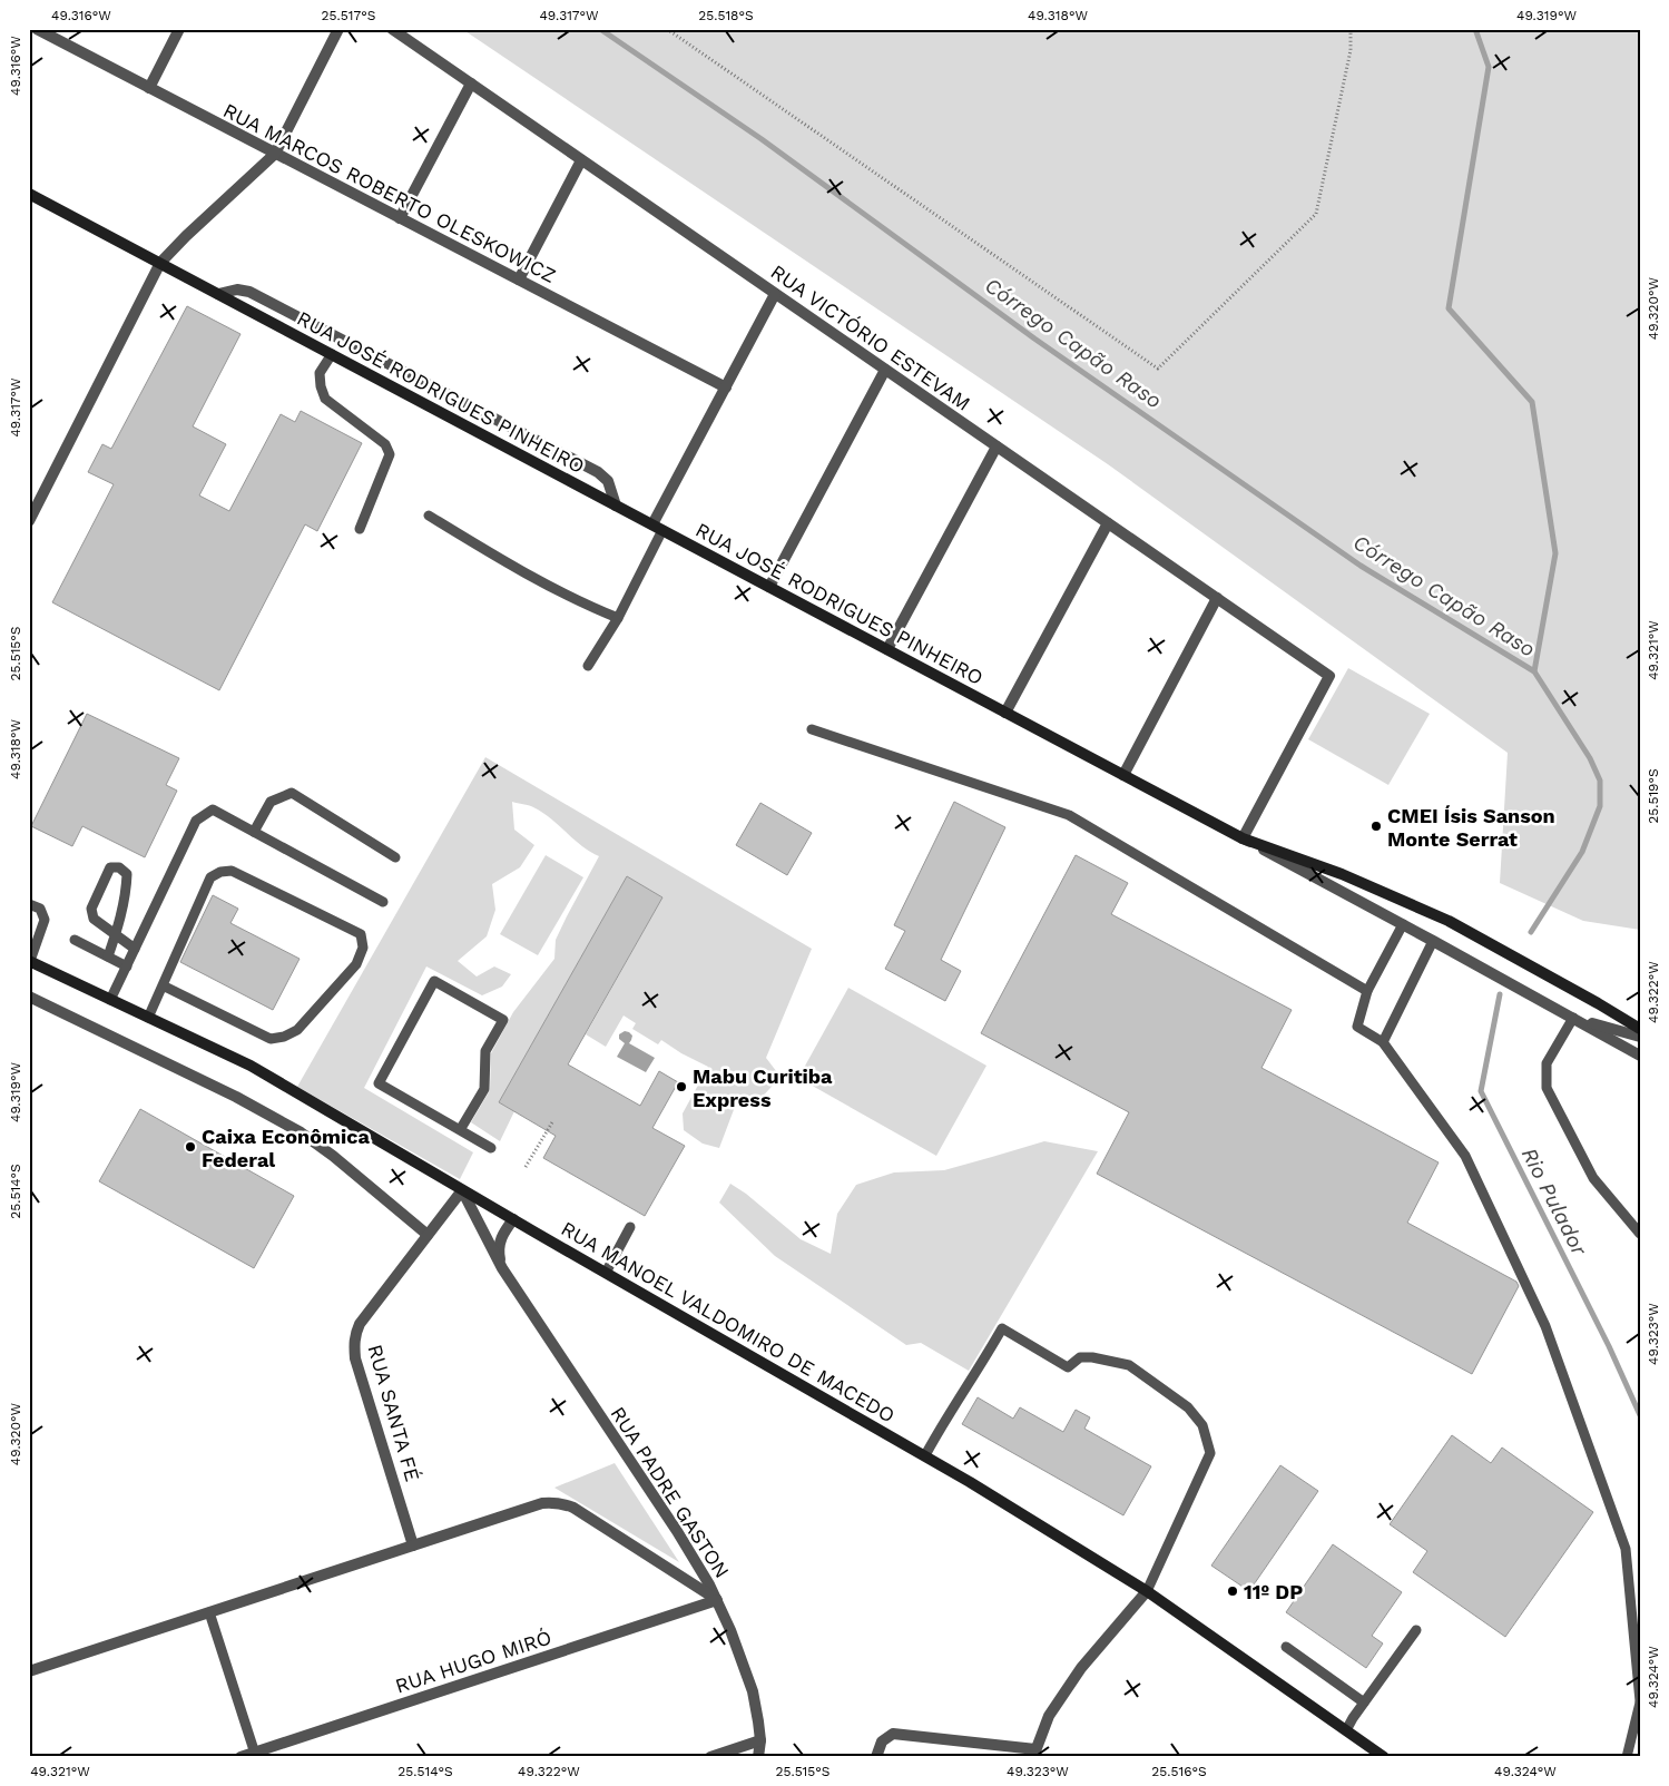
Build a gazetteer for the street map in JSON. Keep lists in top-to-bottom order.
{
  "streets": {
    "main road": ["RUA JOSÉ RODRIGUES PINHEIRO", "RUA MANOEL VALDOMIRO DE MACEDO"],
    "street": [
      "RUA MARCOS ROBERTO OLESKOWICZ",
      "RUA VICTÓRIO ESTEVAM",
      "RUA SANTA FÉ",
      "RUA PADRE GASTON",
      "RUA HUGO MIRÓ"
    ]
  },
  "crossings": [
    ["RUA VICTÓRIO ESTEVAM", "RUA JOSÉ RODRIGUES PINHEIRO"],
    ["RUA MANOEL VALDOMIRO DE MACEDO", "RUA SANTA FÉ"],
    ["RUA MANOEL VALDOMIRO DE MACEDO", "RUA PADRE GASTON"],
    ["RUA SANTA FÉ", "RUA PADRE GASTON"],
    ["RUA PADRE GASTON", "RUA HUGO MIRÓ"]
  ],
  "water": ["Córrego Capão Raso", "Rio Pulador"],
  "places": [
    "CMEI Ísis Sanson Monte Serrat",
    "Mabu Curitiba Express",
    "Caixa Econômica Federal",
    "11º DP"
  ],
  "coordinates": [
    "49.316°W",
    "25.517°S",
    "49.317°W",
    "25.518°S",
    "49.318°W",
    "49.319°W",
    "49.320°W",
    "49.321°W",
    "25.515°S",
    "25.519°S",
    "49.322°W",
    "25.514°S",
    "49.323°W",
    "49.324°W",
    "25.516°S"
  ]
}
